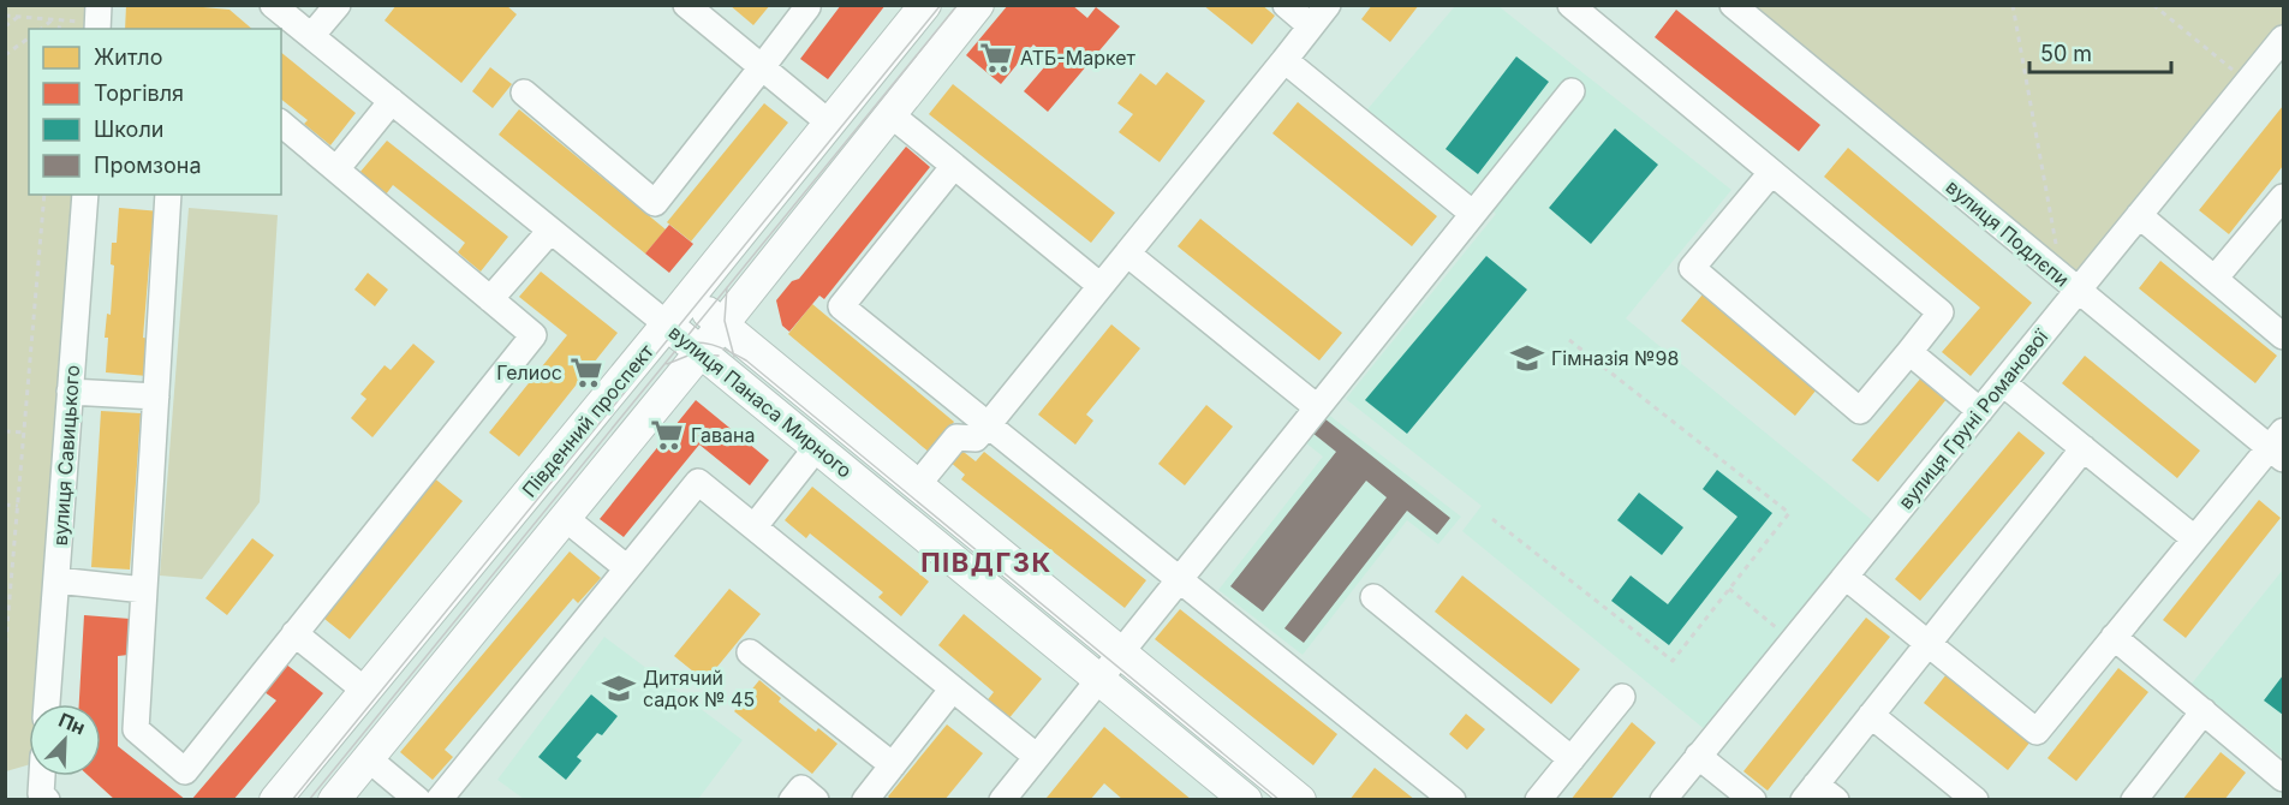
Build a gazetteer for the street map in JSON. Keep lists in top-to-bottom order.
{
  "streets": {
    "main road": ["вулиця Панаса Мирного", "Південний проспект"],
    "street": ["вулиця Подлєпи", "вулиця Груні Романової", "вулиця Савицького"]
  },
  "crossings": [
    ["вулиця Подлєпи", "вулиця Груні Романової"],
    ["вулиця Панаса Мирного", "Південний проспект"]
  ],
  "districts": ["ПІВДГЗК"],
  "places": {
    "supermarket": ["АТБ-Маркет", "Гелиос", "Гавана"],
    "school or university": ["Гімназія №98", "Дитячий садок № 45"]
  },
  "legend": [
    "Житло",
    "Торгівля",
    "Школи",
    "Промзона"
  ],
  "scale_bar": "50 m",
  "north": "top right"
}
